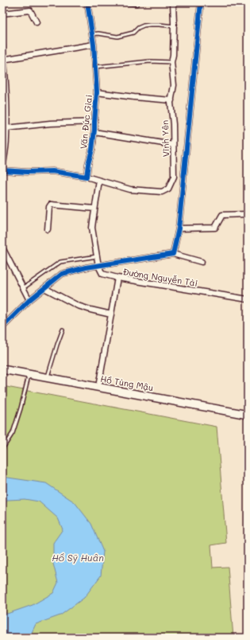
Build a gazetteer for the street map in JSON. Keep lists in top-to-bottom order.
{
  "streets": {
    "main road": ["Hồ Tùng Mậu"],
    "street": ["Văn Đức Giai", "Vĩnh Yên", "Đường Nguyễn Tài"]
  },
  "crossings": [
    ["Văn Đức Giai", "Vĩnh Yên"]
  ],
  "water": ["Hồ Sỹ Huân"]
}
